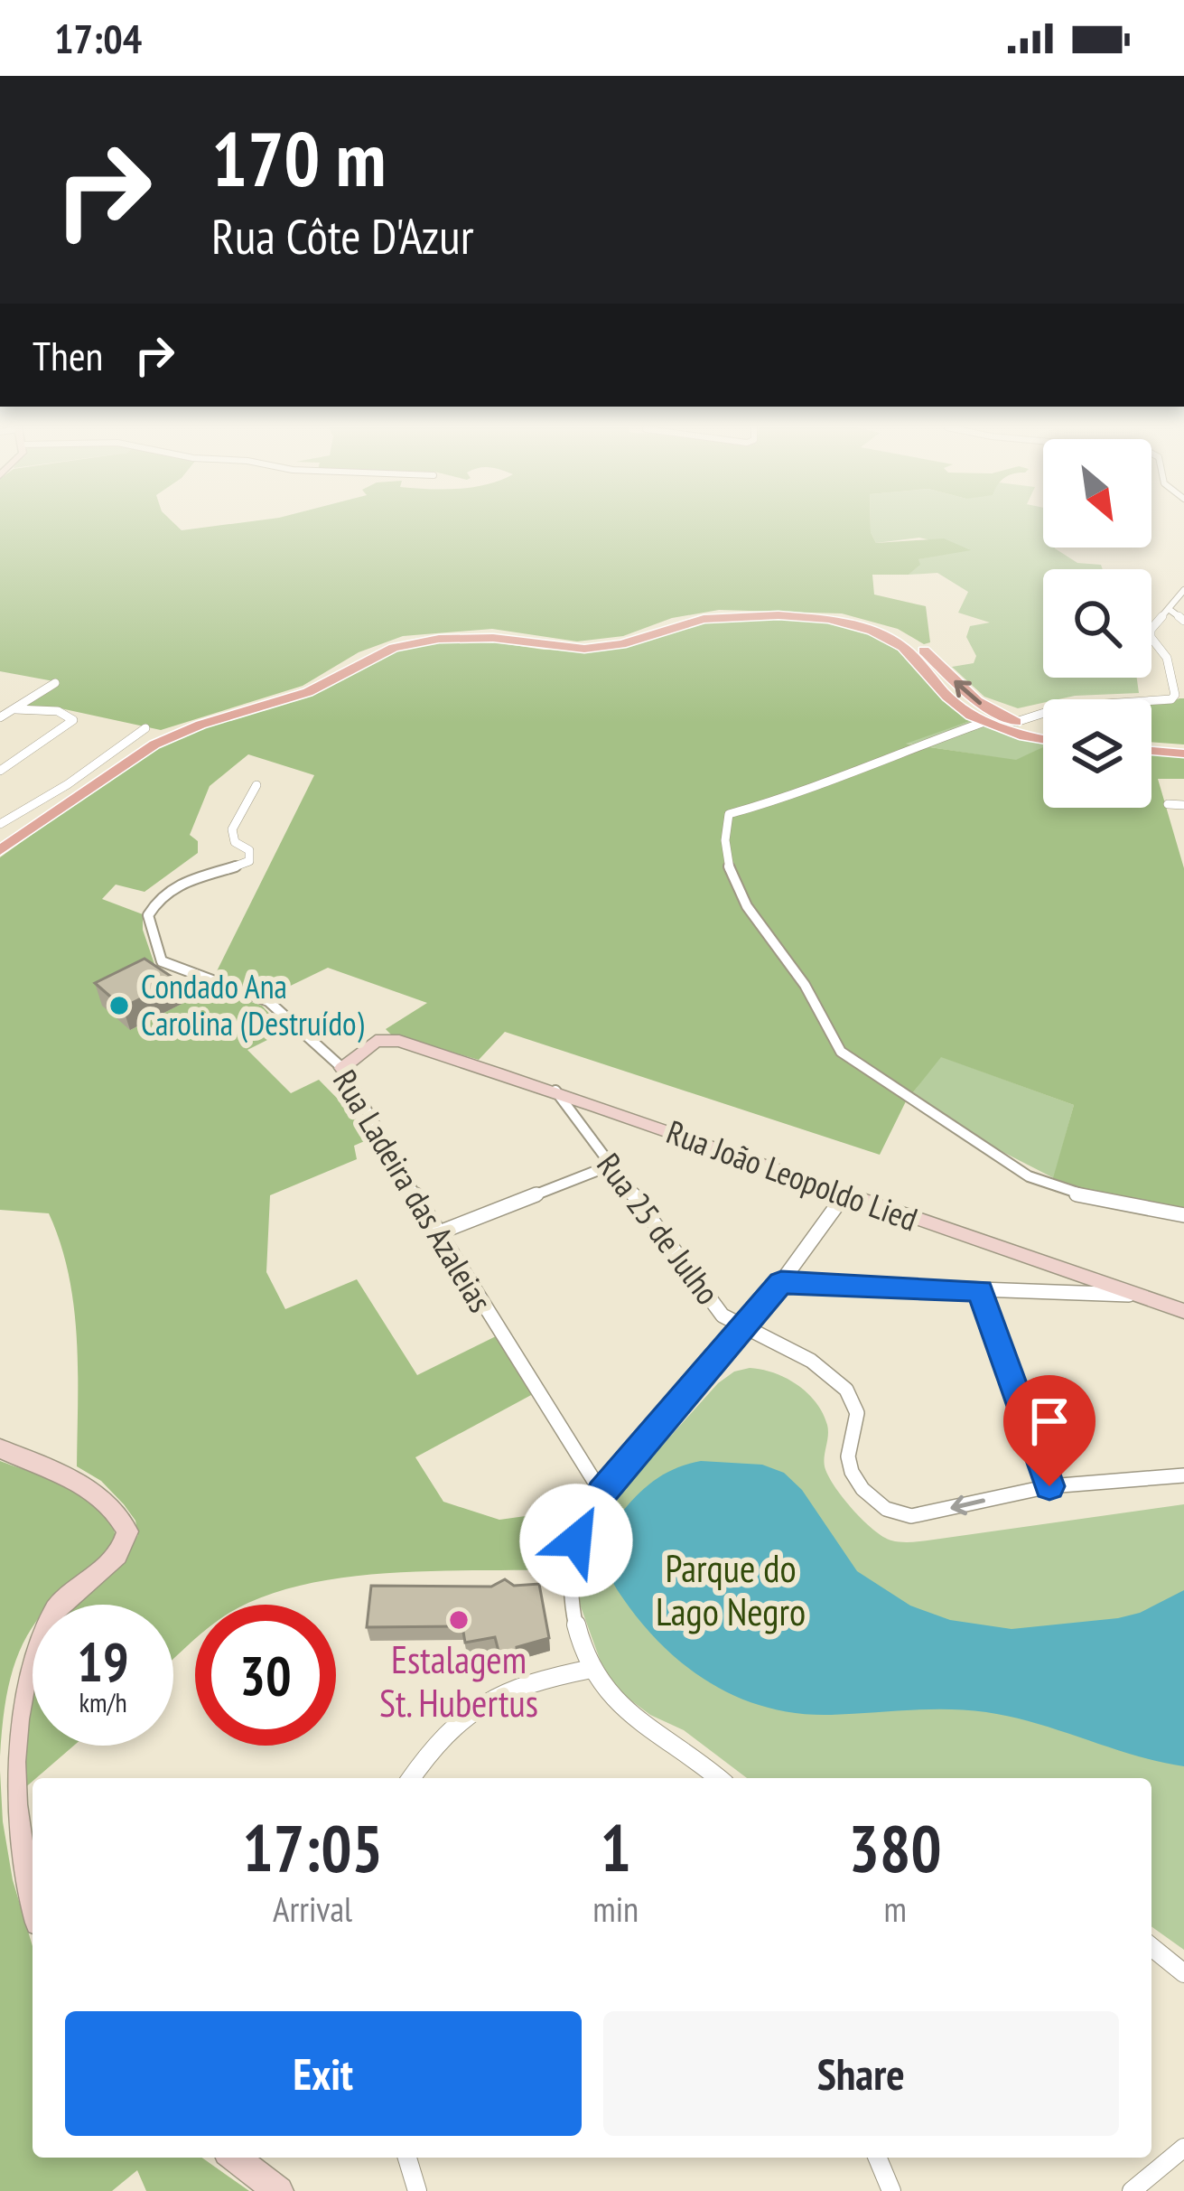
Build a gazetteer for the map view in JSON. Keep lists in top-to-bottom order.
{
  "streets": {
    "street": ["Rua João Leopoldo Lied", "Rua Ladeira das Azaleias", "Rua 25 de Julho"]
  },
  "crossings": [
    ["Rua João Leopoldo Lied", "Rua Ladeira das Azaleias"],
    ["Rua João Leopoldo Lied", "Rua 25 de Julho"]
  ],
  "one_way": ["Rua 25 de Julho"],
  "parks": ["Parque do Lago Negro"],
  "places": ["Condado Ana Carolina (Destruído)", "Estalagem St. Hubertus"],
  "north": "bottom right",
  "page": {
    "status": "17:04",
    "turn": ["170 m", "Rua Côte D'Azur"],
    "then": "Then",
    "speed": "19 km/h",
    "limit": "30",
    "eta": [
      "17:05",
      "Arrival",
      "1",
      "min",
      "380",
      "m"
    ],
    "buttons": ["Exit", "Share"]
  }
}
